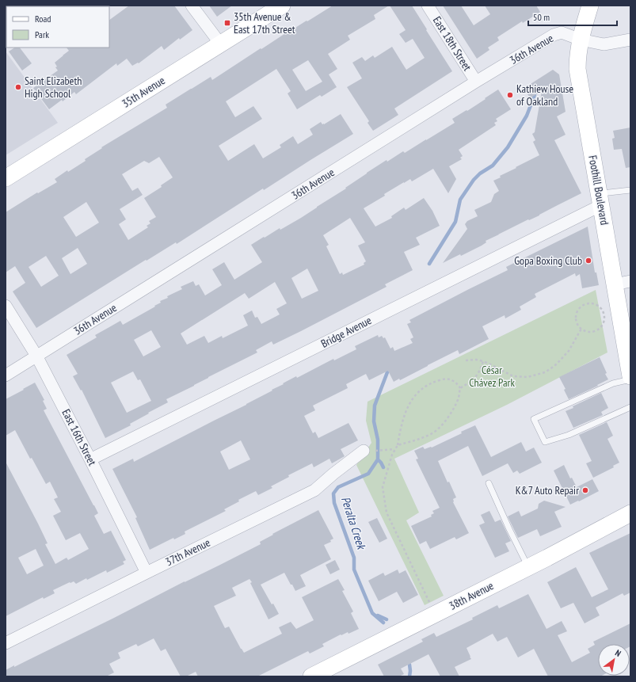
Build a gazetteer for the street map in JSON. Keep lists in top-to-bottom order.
{
  "streets": {
    "main road": ["35th Avenue", "Foothill Boulevard", "38th Avenue"],
    "street": [
      "East 18th Street",
      "36th Avenue",
      "Bridge Avenue",
      "East 16th Street",
      "37th Avenue"
    ]
  },
  "crossings": [
    ["East 18th Street", "36th Avenue"],
    ["36th Avenue", "Foothill Boulevard"],
    ["36th Avenue", "East 16th Street"],
    ["Foothill Boulevard", "Bridge Avenue"],
    ["Bridge Avenue", "East 16th Street"],
    ["East 16th Street", "37th Avenue"]
  ],
  "water": ["Peralta Creek"],
  "parks": ["César Chávez Park"],
  "places": {
    "transit": ["35th Avenue & East 17th Street"],
    "other": [
      "Saint Elizabeth High School",
      "Kathiew House of Oakland",
      "Gopa Boxing Club",
      "K&7 Auto Repair"
    ]
  },
  "legend": ["Road", "Park"],
  "scale_bar": "50 m",
  "north": "top right"
}
